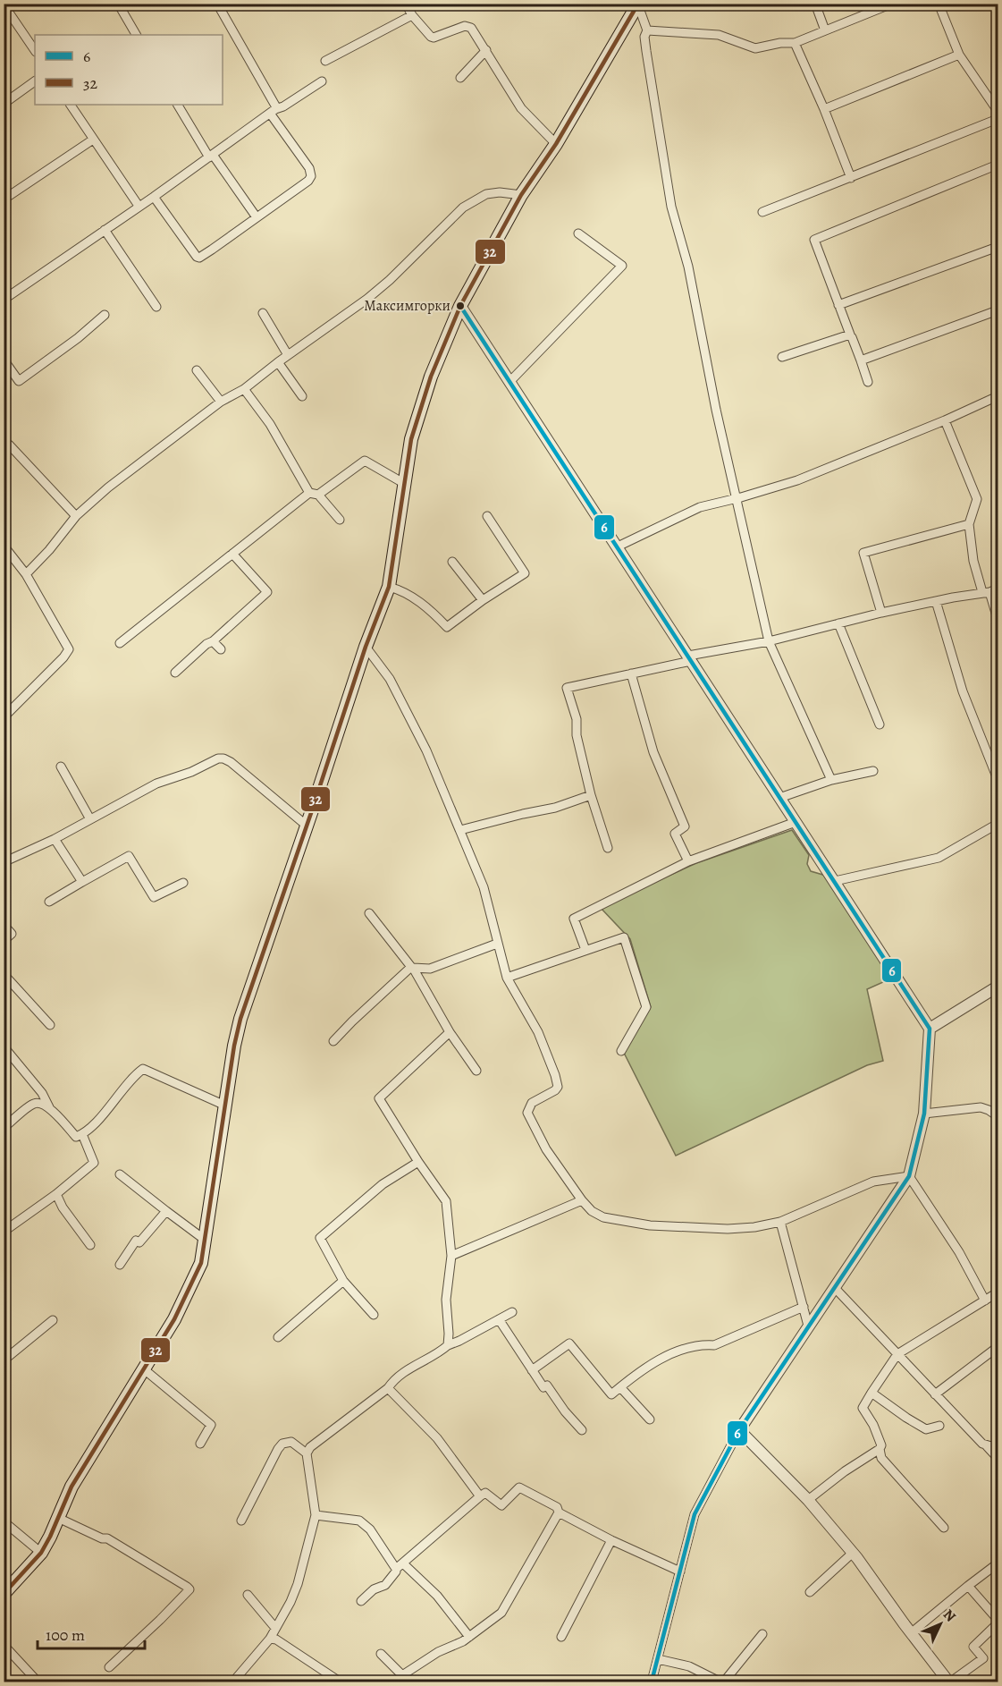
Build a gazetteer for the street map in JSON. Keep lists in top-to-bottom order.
{
  "places": ["Максимгорки"],
  "lines": ["transit line 32", "transit line 6"],
  "legend": ["6", "32"],
  "scale_bar": "100 m",
  "north": "top right"
}
